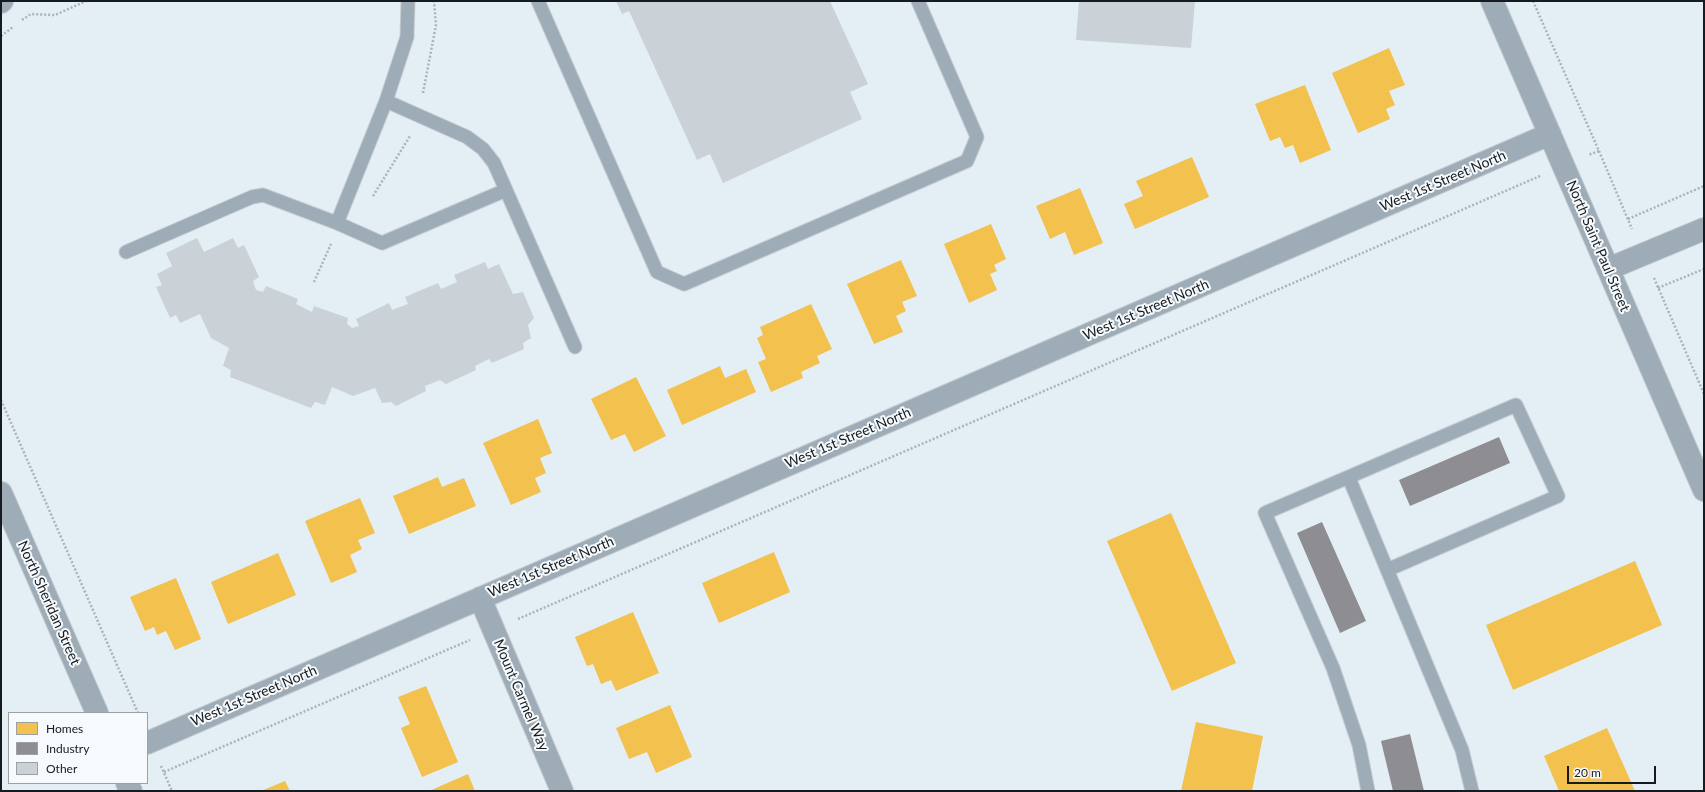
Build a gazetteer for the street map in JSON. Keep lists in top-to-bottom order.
{
  "streets": {
    "street": [
      "West 1st Street North",
      "North Saint Paul Street",
      "North Sheridan Street",
      "Mount Carmel Way"
    ]
  },
  "crossings": [
    ["West 1st Street North", "North Saint Paul Street"],
    ["West 1st Street North", "Mount Carmel Way"]
  ],
  "legend": ["Homes", "Industry", "Other"],
  "scale_bar": "20 m"
}
